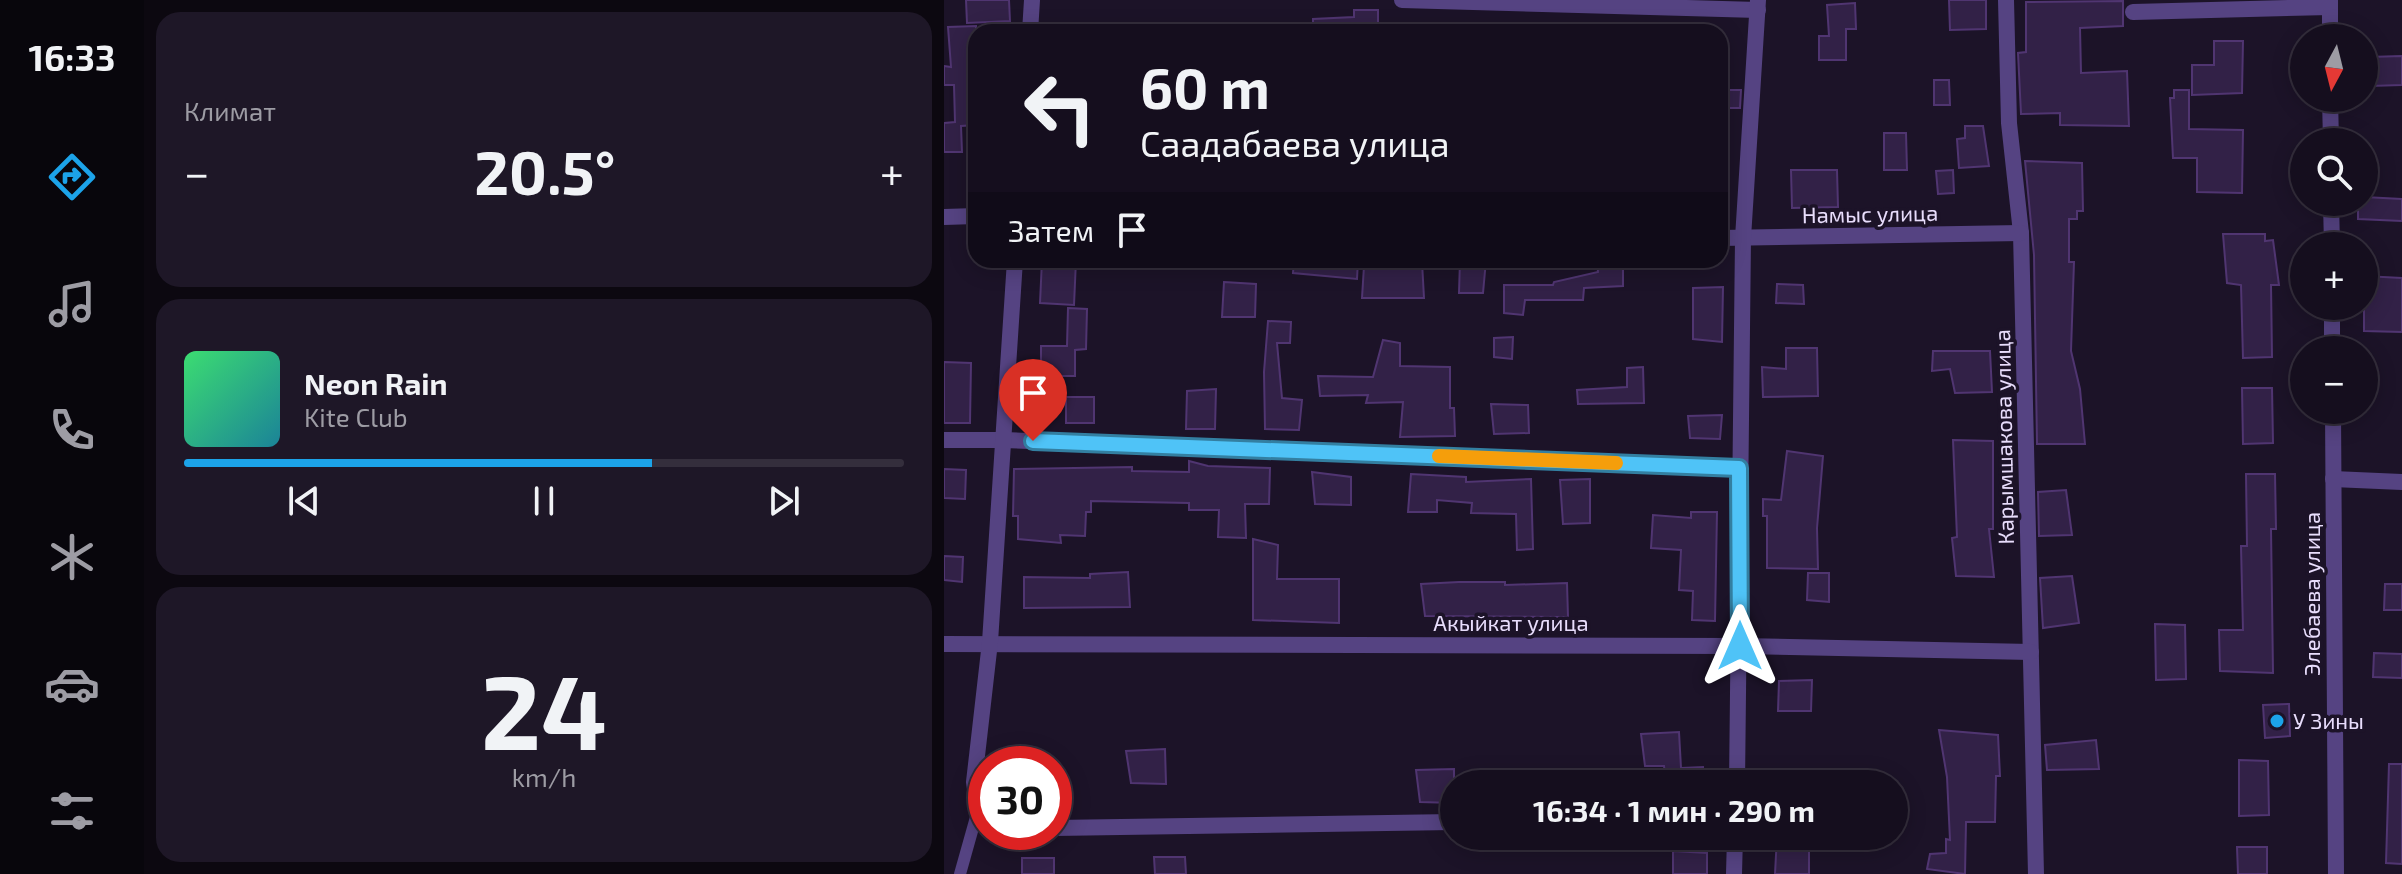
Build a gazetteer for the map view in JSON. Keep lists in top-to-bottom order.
{
  "streets": {
    "street": [
      "Намыс улица",
      "Карымшакова улица",
      "Элебаева улица",
      "Акыйкат улица"
    ]
  },
  "crossings": [
    ["Намыс улица", "Карымшакова улица"],
    ["Карымшакова улица", "Акыйкат улица"]
  ],
  "places": ["У Зины"],
  "north": "bottom",
  "page": {
    "tabs": "16:33",
    "tile": [
      "Климат",
      ["24", "km/h"]
    ],
    "map_buttons": ["+", "−"],
    "turn": ["60 m", "Саадабаева улица"],
    "heat": ["−", "20.5°", "+"],
    "then": "Затем",
    "song": ["Neon Rain", "Kite Club"],
    "limit": "30",
    "trip": "16:34 · 1 мин · 290 m"
  }
}
